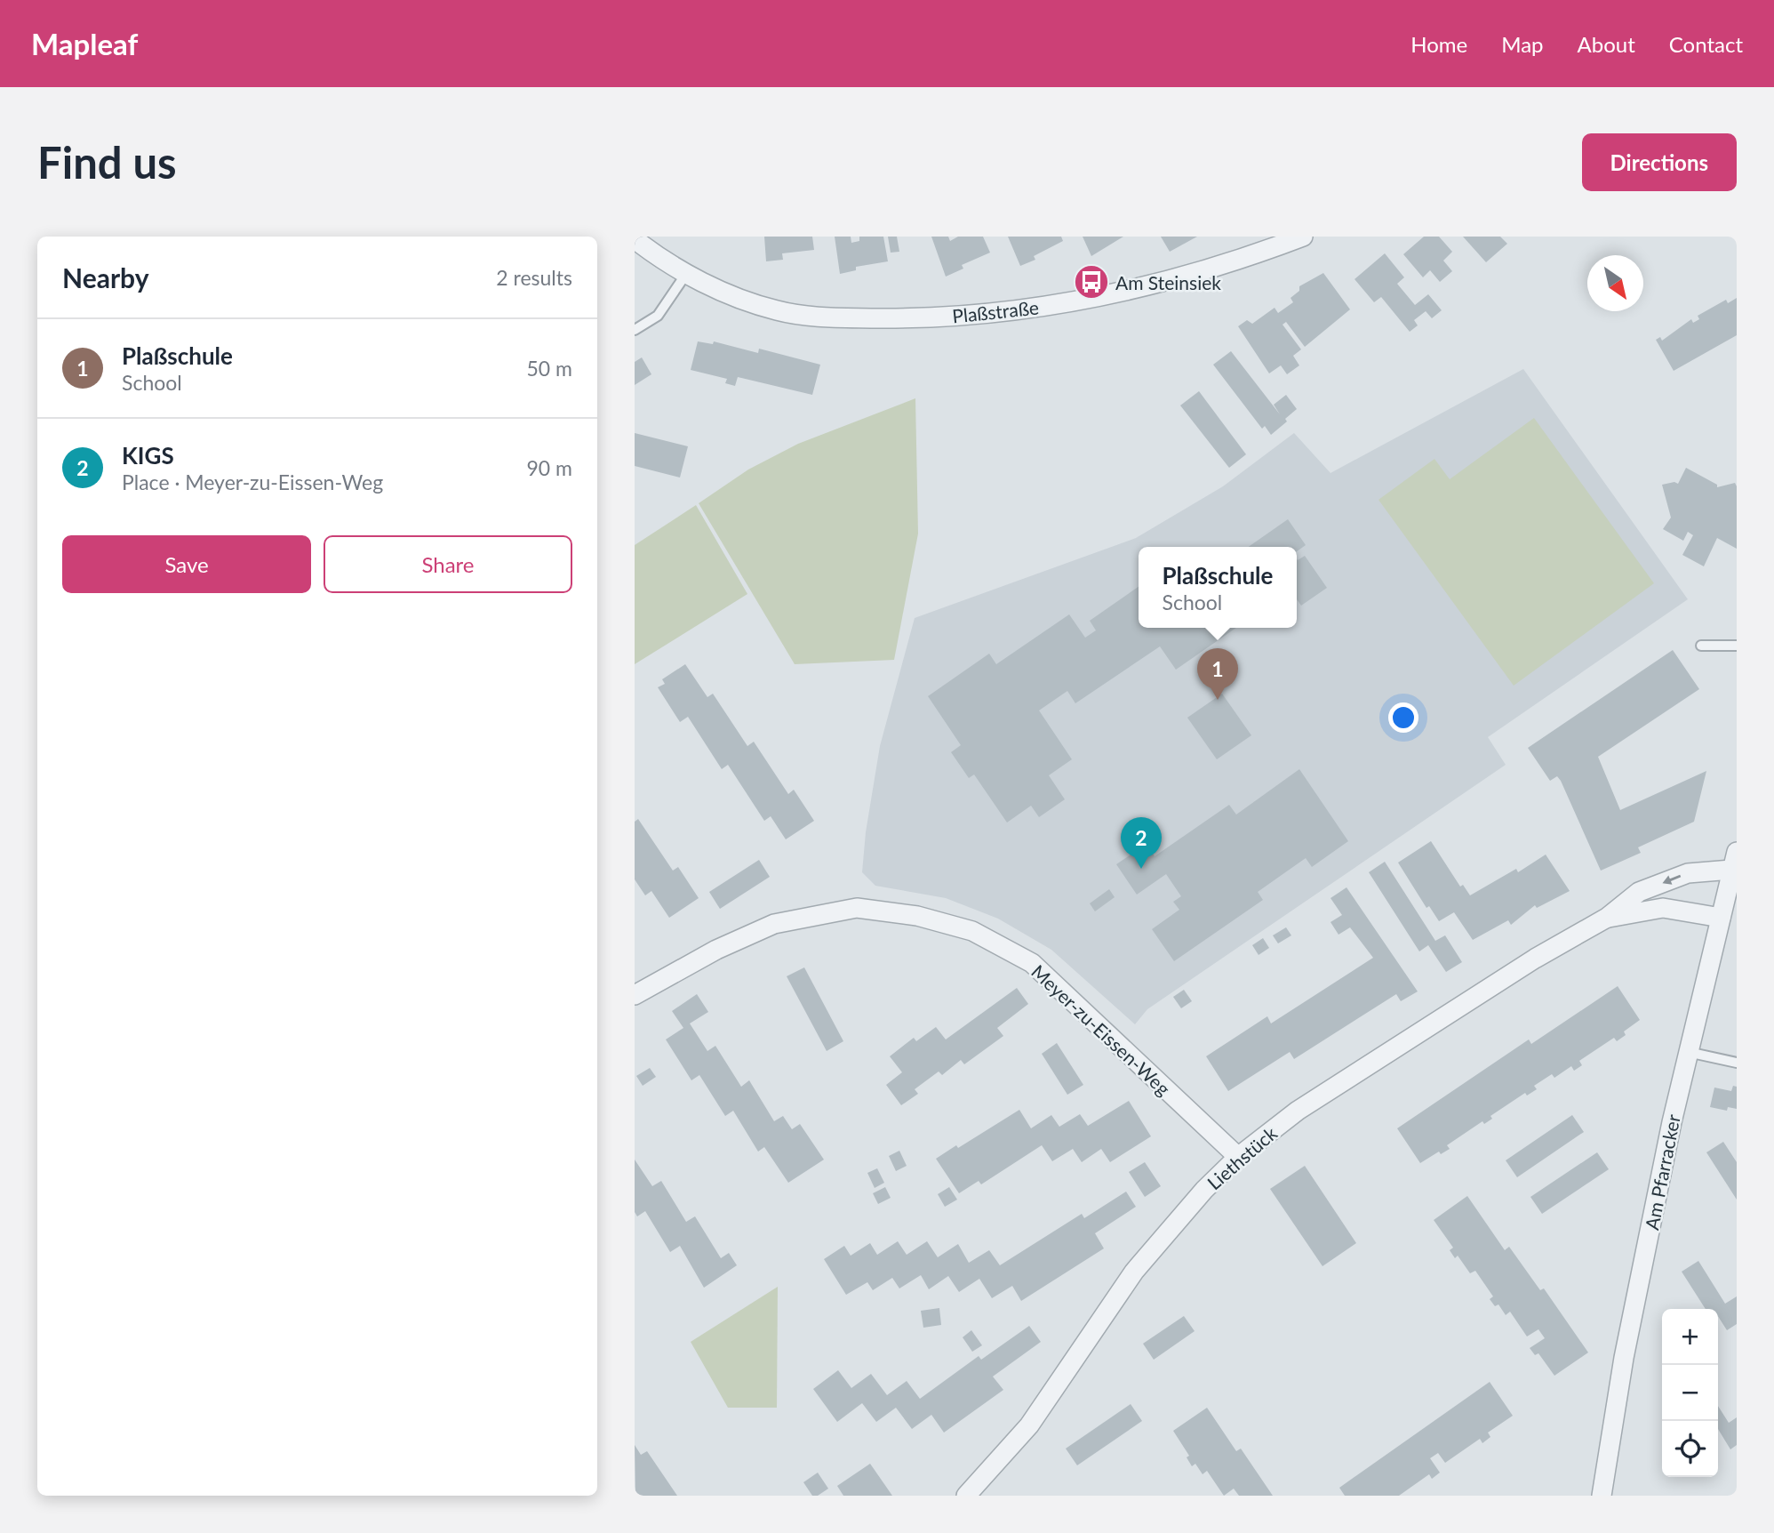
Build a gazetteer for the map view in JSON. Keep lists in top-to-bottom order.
{
  "streets": {
    "street": [
      "Plaßstraße",
      "Meyer-zu-Eissen-Weg",
      "Liethstück",
      "Am Pfarracker"
    ]
  },
  "crossings": [
    ["Meyer-zu-Eissen-Weg", "Liethstück"],
    ["Liethstück", "Am Pfarracker"]
  ],
  "places": {
    "bus stop": ["Am Steinsiek"]
  },
  "north": "bottom right",
  "page": {
    "header": "Mapleaf",
    "nav": [
      "Home",
      "Map",
      "About",
      "Contact"
    ],
    "buttons": [
      "Directions",
      ["Save", "Share"]
    ],
    "title": "Find us",
    "heading": ["Nearby", "2 results"],
    "list": [
      {
        "mark": "1",
        "name": "Plaßschule",
        "note": "School",
        "value": "50 m"
      },
      {
        "mark": "2",
        "name": "KIGS",
        "note": "Place · Meyer-zu-Eissen-Weg",
        "value": "90 m"
      }
    ],
    "popup": ["Plaßschule", "School"],
    "pins": ["1", "2"],
    "map_buttons": ["+", "−"]
  }
}
